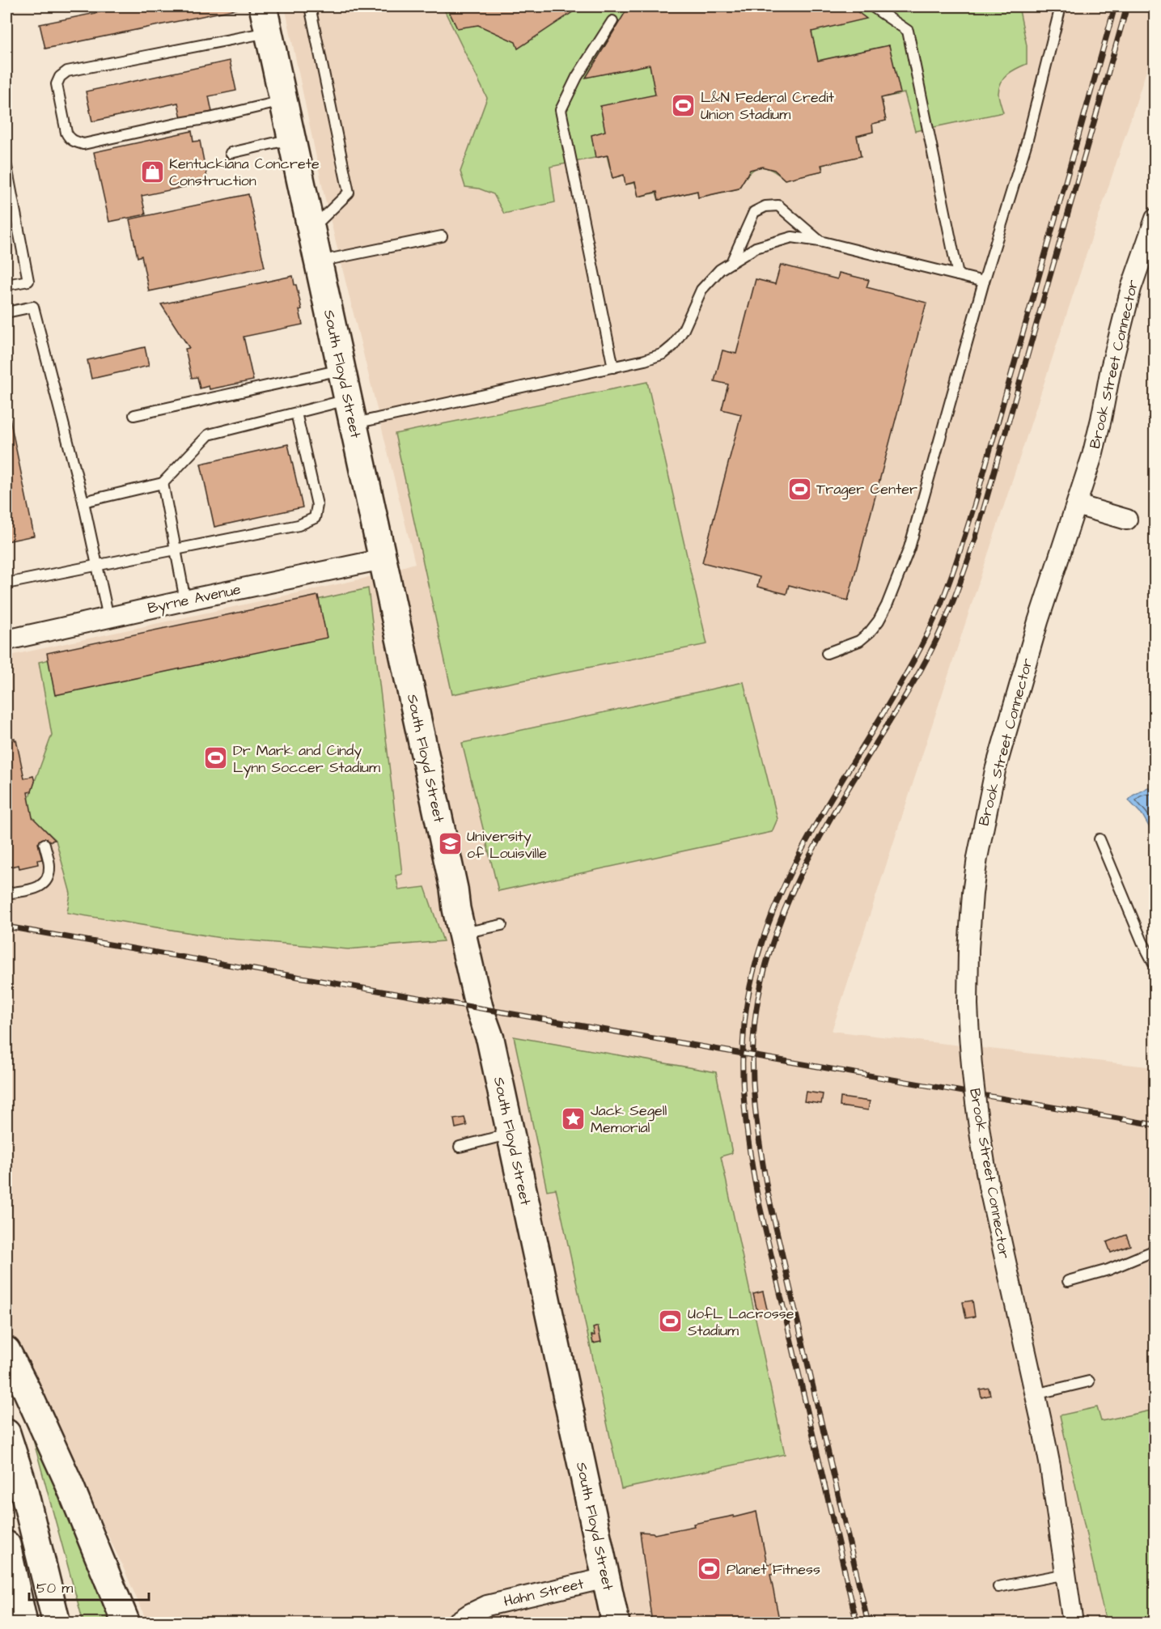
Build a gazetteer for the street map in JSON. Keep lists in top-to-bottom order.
{
  "streets": {
    "main road": ["South Floyd Street"],
    "street": ["Brook Street Connector", "Byrne Avenue", "Hahn Street"]
  },
  "crossings": [
    ["South Floyd Street", "Byrne Avenue"],
    ["South Floyd Street", "Hahn Street"]
  ],
  "places": {
    "sports": [
      "L&N Federal Credit Union Stadium",
      "Trager Center",
      "Dr Mark and Cindy Lynn Soccer Stadium",
      "UofL Lacrosse Stadium",
      "Planet Fitness"
    ],
    "shop": ["Kentuckiana Concrete Construction"],
    "school or university": ["University of Louisville"],
    "place": ["Jack Segell Memorial"]
  },
  "scale_bar": "50 m"
}
